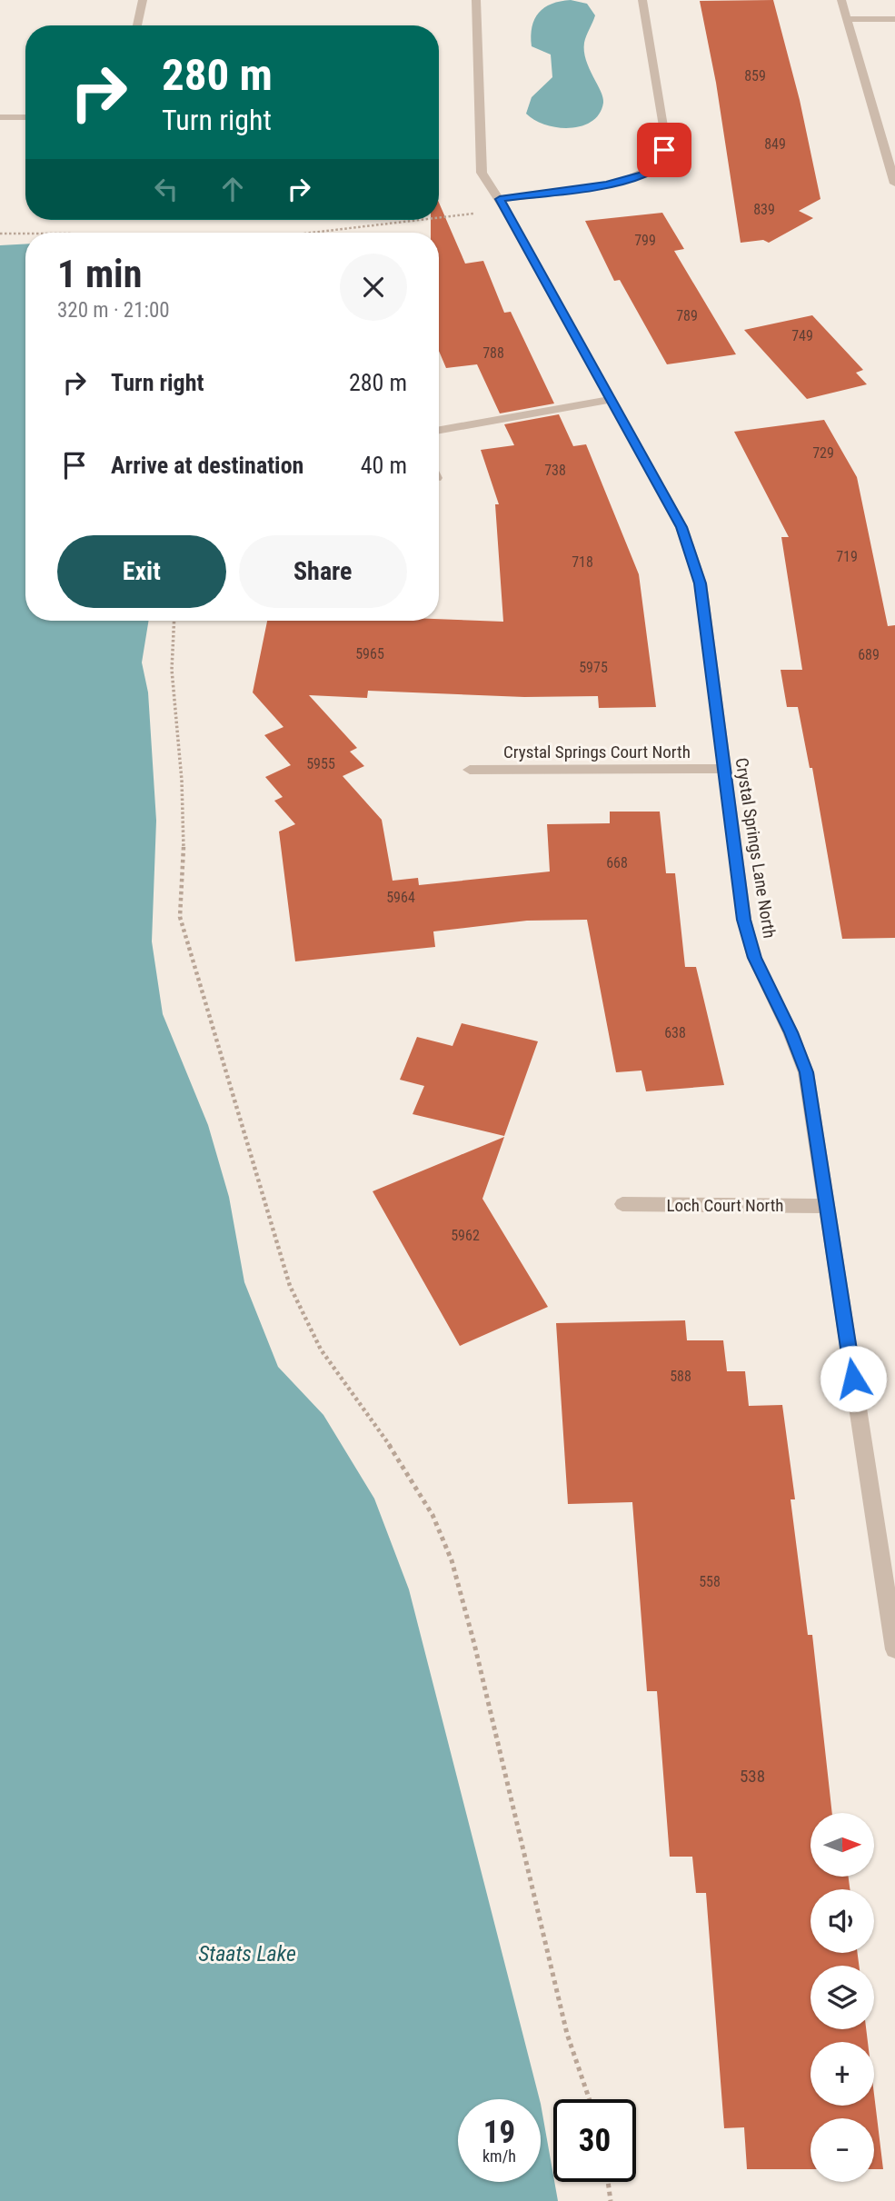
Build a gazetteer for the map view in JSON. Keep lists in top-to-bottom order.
{
  "streets": {
    "street": ["Crystal Springs Court North", "Crystal Springs Lane North", "Loch Court North"]
  },
  "crossings": [
    ["Crystal Springs Court North", "Crystal Springs Lane North"],
    ["Crystal Springs Lane North", "Loch Court North"]
  ],
  "water": ["Staats Lake"],
  "house_numbers": [
    "859",
    "849",
    "839",
    "799",
    "789",
    "749",
    "788",
    "729",
    "738",
    "719",
    "718",
    "5965",
    "689",
    "5975",
    "5955",
    "668",
    "5964",
    "638",
    "5962",
    "588",
    "558",
    "538"
  ],
  "north": "right",
  "page": {
    "turn": ["280 m", "Turn right"],
    "heading": ["1 min", "320 m · 21:00"],
    "list": [
      {
        "name": "Turn right",
        "value": "280 m"
      },
      {
        "name": "Arrive at destination",
        "value": "40 m"
      }
    ],
    "buttons": ["Exit", "Share"],
    "map_buttons": ["+", "−"],
    "speed": "19 km/h",
    "limit": "30"
  }
}
